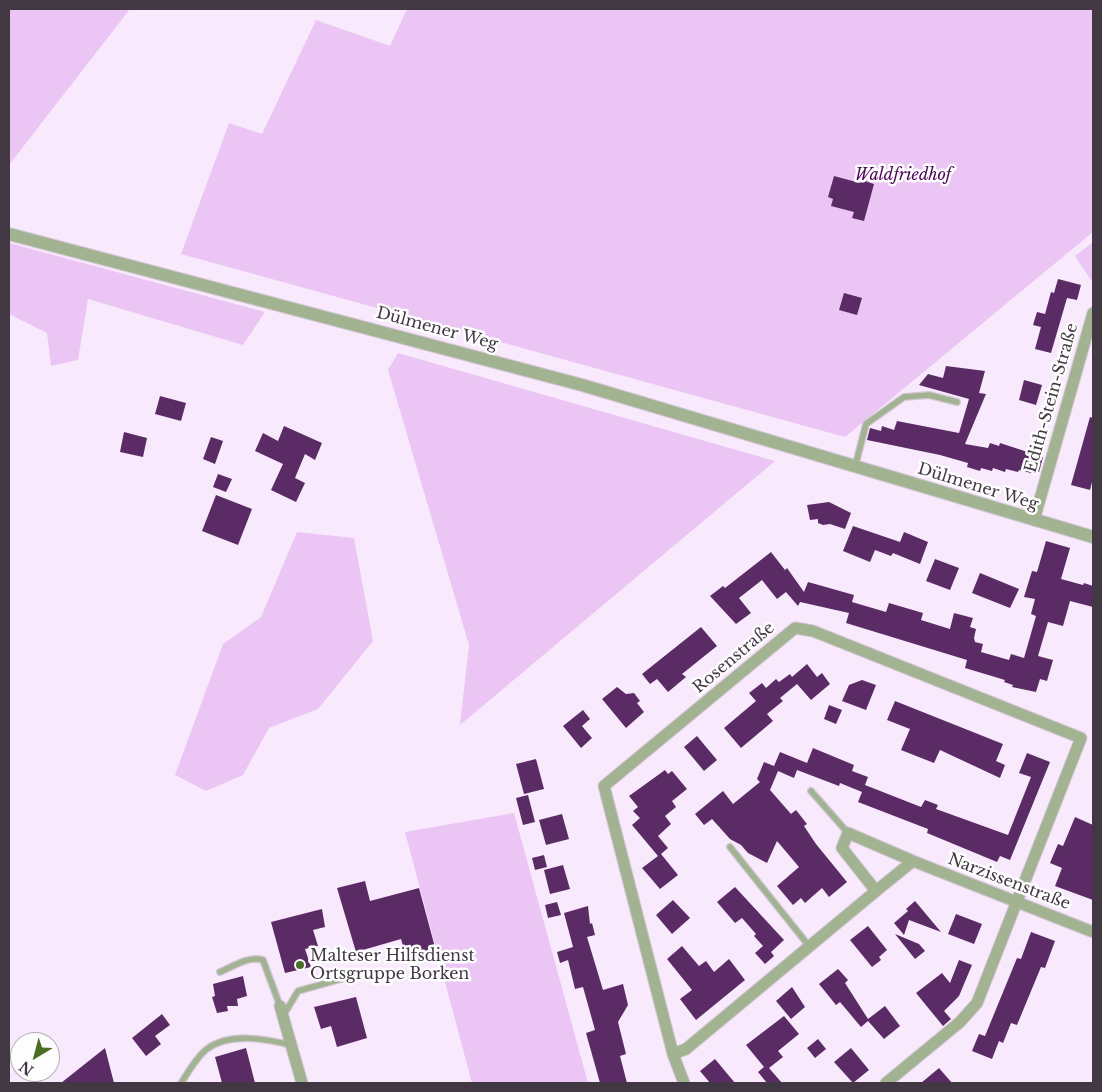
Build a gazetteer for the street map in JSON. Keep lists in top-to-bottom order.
{
  "streets": {
    "street": [
      "Dülmener Weg",
      "Edith-Stein-Straße",
      "Rosenstraße",
      "Narzissenstraße"
    ]
  },
  "crossings": [
    ["Dülmener Weg", "Edith-Stein-Straße"],
    ["Rosenstraße", "Narzissenstraße"]
  ],
  "parks": ["Waldfriedhof"],
  "places": ["Malteser Hilfsdienst Ortsgruppe Borken"],
  "north": "bottom left"
}
